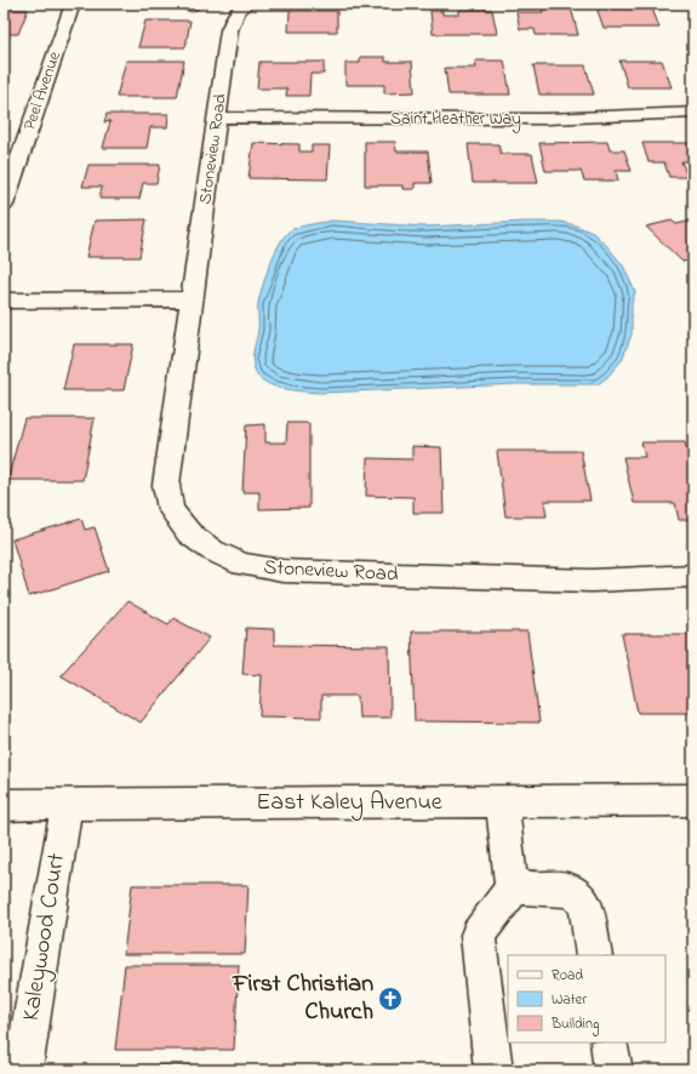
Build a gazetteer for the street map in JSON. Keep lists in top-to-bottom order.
{
  "streets": {
    "street": [
      "Peel Avenue",
      "Saint Heather Way",
      "Stoneview Road",
      "East Kaley Avenue",
      "Kaleywood Court"
    ]
  },
  "crossings": [
    ["Saint Heather Way", "Stoneview Road"],
    ["East Kaley Avenue", "Kaleywood Court"]
  ],
  "places": {
    "church": ["First Christian Church"]
  },
  "legend": ["Road", "Water", "Building"]
}
